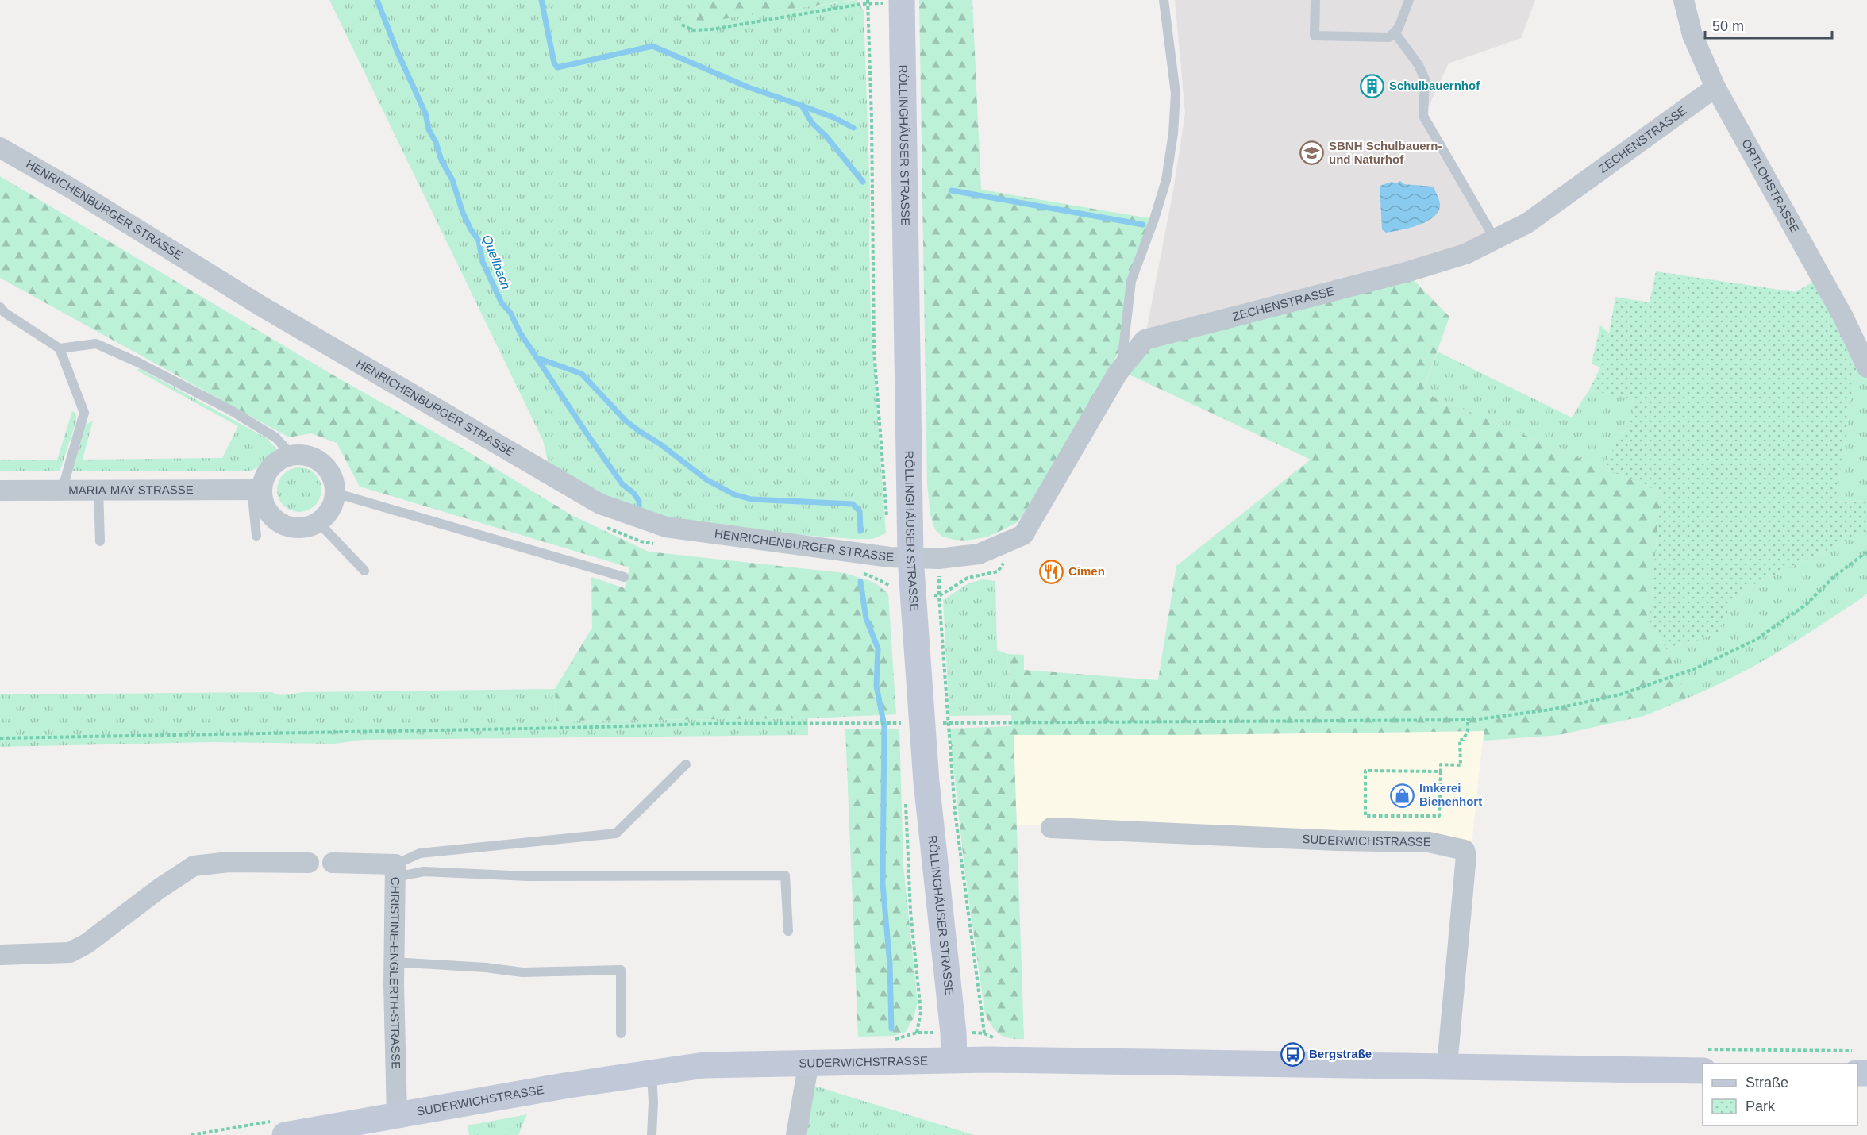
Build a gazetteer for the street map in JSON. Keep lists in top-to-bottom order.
{
  "streets": {
    "main road": ["RÖLLINGHÄUSER STRASSE", "SUDERWICHSTRASSE"],
    "street": [
      "ZECHENSTRASSE",
      "ORTLOHSTRASSE",
      "HENRICHENBURGER STRASSE",
      "MARIA-MAY-STRASSE",
      "CHRISTINE-ENGLERTH-STRASSE"
    ]
  },
  "crossings": [
    ["ZECHENSTRASSE", "ORTLOHSTRASSE"],
    ["RÖLLINGHÄUSER STRASSE", "HENRICHENBURGER STRASSE"],
    ["RÖLLINGHÄUSER STRASSE", "SUDERWICHSTRASSE"],
    ["SUDERWICHSTRASSE", "CHRISTINE-ENGLERTH-STRASSE"]
  ],
  "water": ["Quellbach"],
  "places": {
    "building": ["Schulbauernhof"],
    "school or university": ["SBNH Schulbauern- und Naturhof"],
    "restaurant": ["Cimen"],
    "shop": ["Imkerei Bienenhort"],
    "bus stop": ["Bergstraße"]
  },
  "legend": ["Straße", "Park"],
  "scale_bar": "50 m"
}
